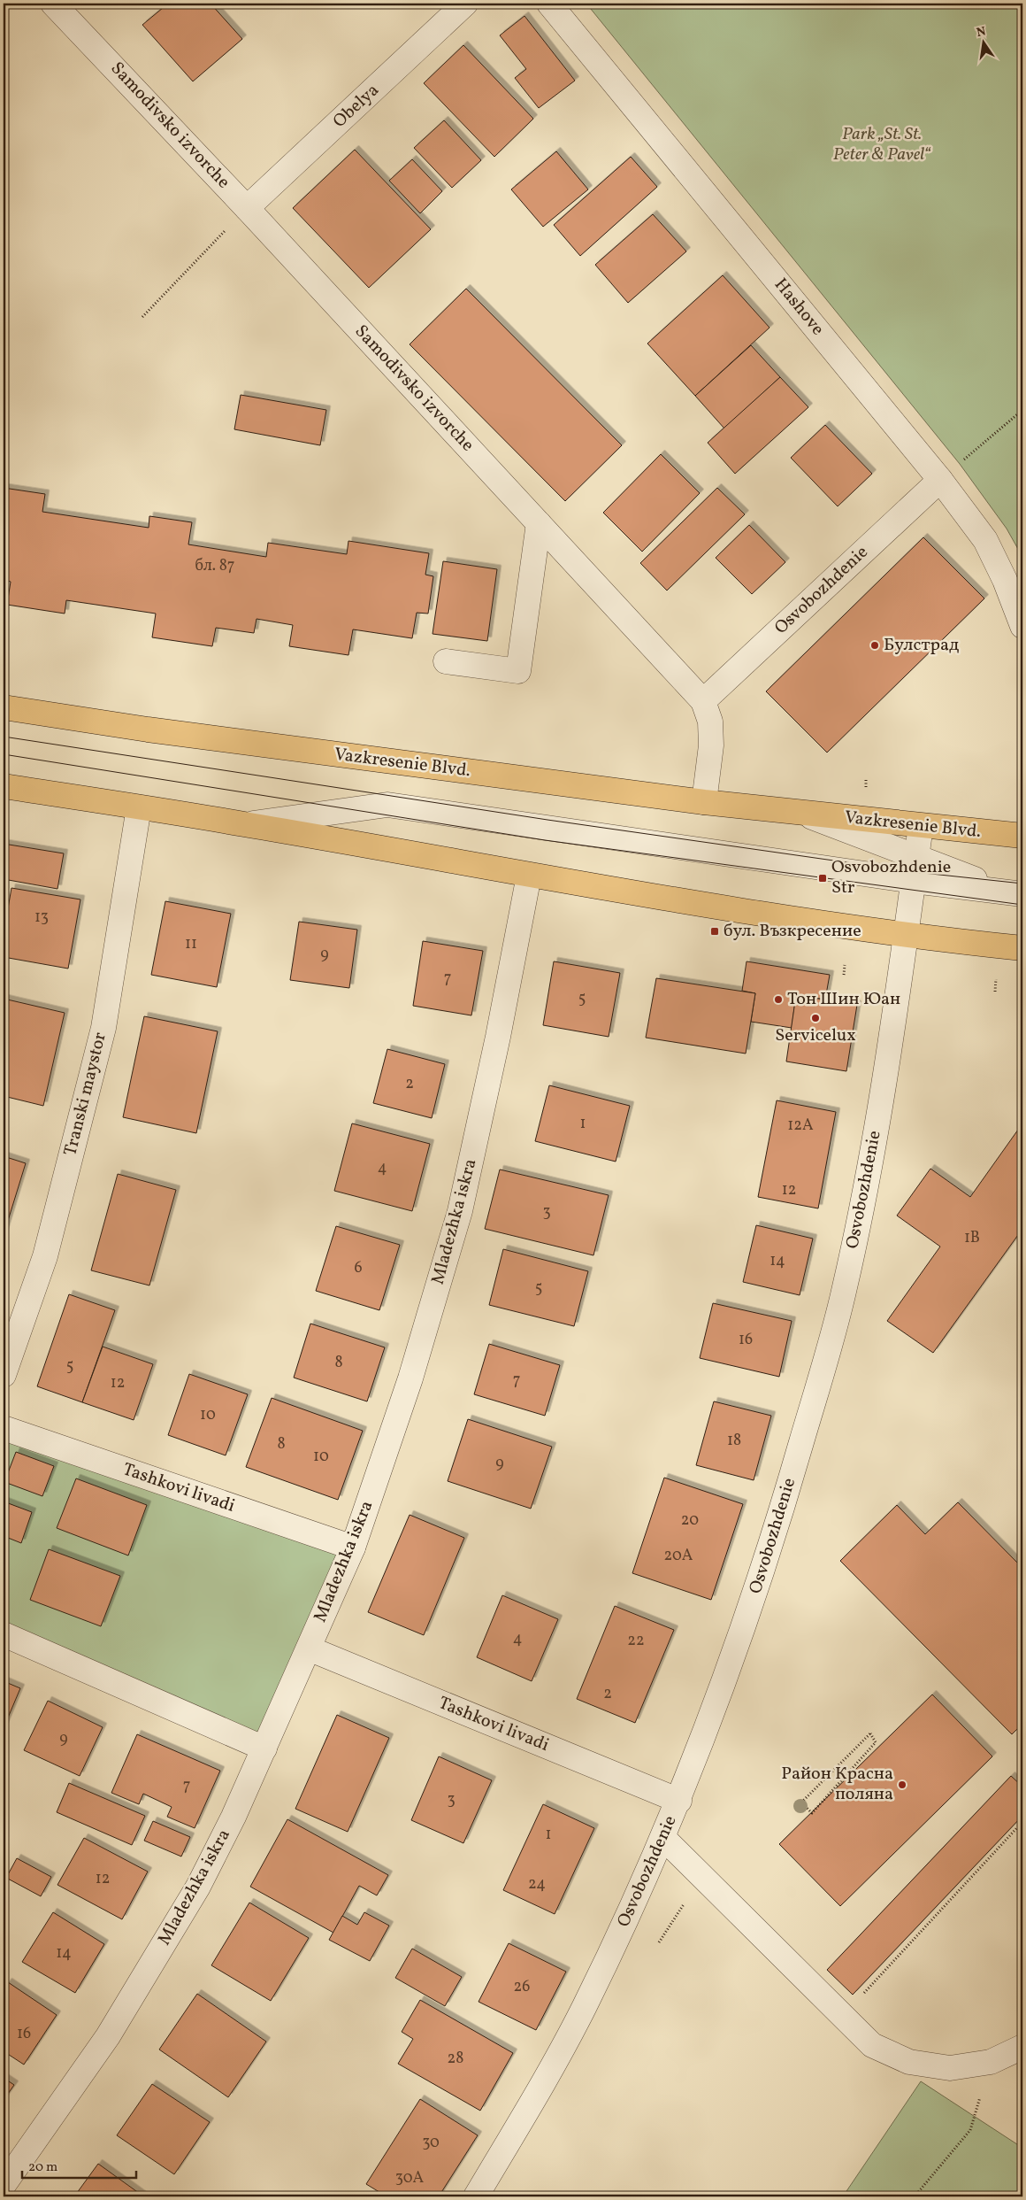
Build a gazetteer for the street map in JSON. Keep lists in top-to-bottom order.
{
  "streets": {
    "main road": ["Vazkresenie Blvd."],
    "street": [
      "Obelya",
      "Samodivsko izvorche",
      "Hashove",
      "Osvobozhdenie",
      "Transki maystor",
      "Mladezhka iskra",
      "Tashkovi livadi"
    ]
  },
  "crossings": [
    ["Obelya", "Samodivsko izvorche"],
    ["Samodivsko izvorche", "Osvobozhdenie"],
    ["Samodivsko izvorche", "Vazkresenie Blvd."],
    ["Hashove", "Osvobozhdenie"],
    ["Osvobozhdenie", "Vazkresenie Blvd."],
    ["Osvobozhdenie", "Tashkovi livadi"],
    ["Vazkresenie Blvd.", "Transki maystor"],
    ["Vazkresenie Blvd.", "Mladezhka iskra"],
    ["Mladezhka iskra", "Tashkovi livadi"]
  ],
  "parks": ["Park „St. St. Peter & Pavel“"],
  "places": {
    "other": [
      "Булстрад",
      "Тон Шин Юан",
      "Servicelux",
      "Район Красна поляна"
    ],
    "transit": ["Osvobozhdenie Str", "бул. Възкресение"]
  },
  "house_numbers": [
    "бл. 87",
    "13",
    "11",
    "9",
    "7",
    "5",
    "2",
    "1",
    "12А",
    "4",
    "12",
    "3",
    "1В",
    "14",
    "6",
    "5",
    "16",
    "8",
    "5",
    "7",
    "12",
    "10",
    "18",
    "8",
    "10",
    "9",
    "20",
    "20А",
    "4",
    "22",
    "2",
    "9",
    "7",
    "3",
    "1",
    "12",
    "24",
    "14",
    "26",
    "16",
    "28",
    "30",
    "30А"
  ],
  "scale_bar": "20 m",
  "north": "top"
}
